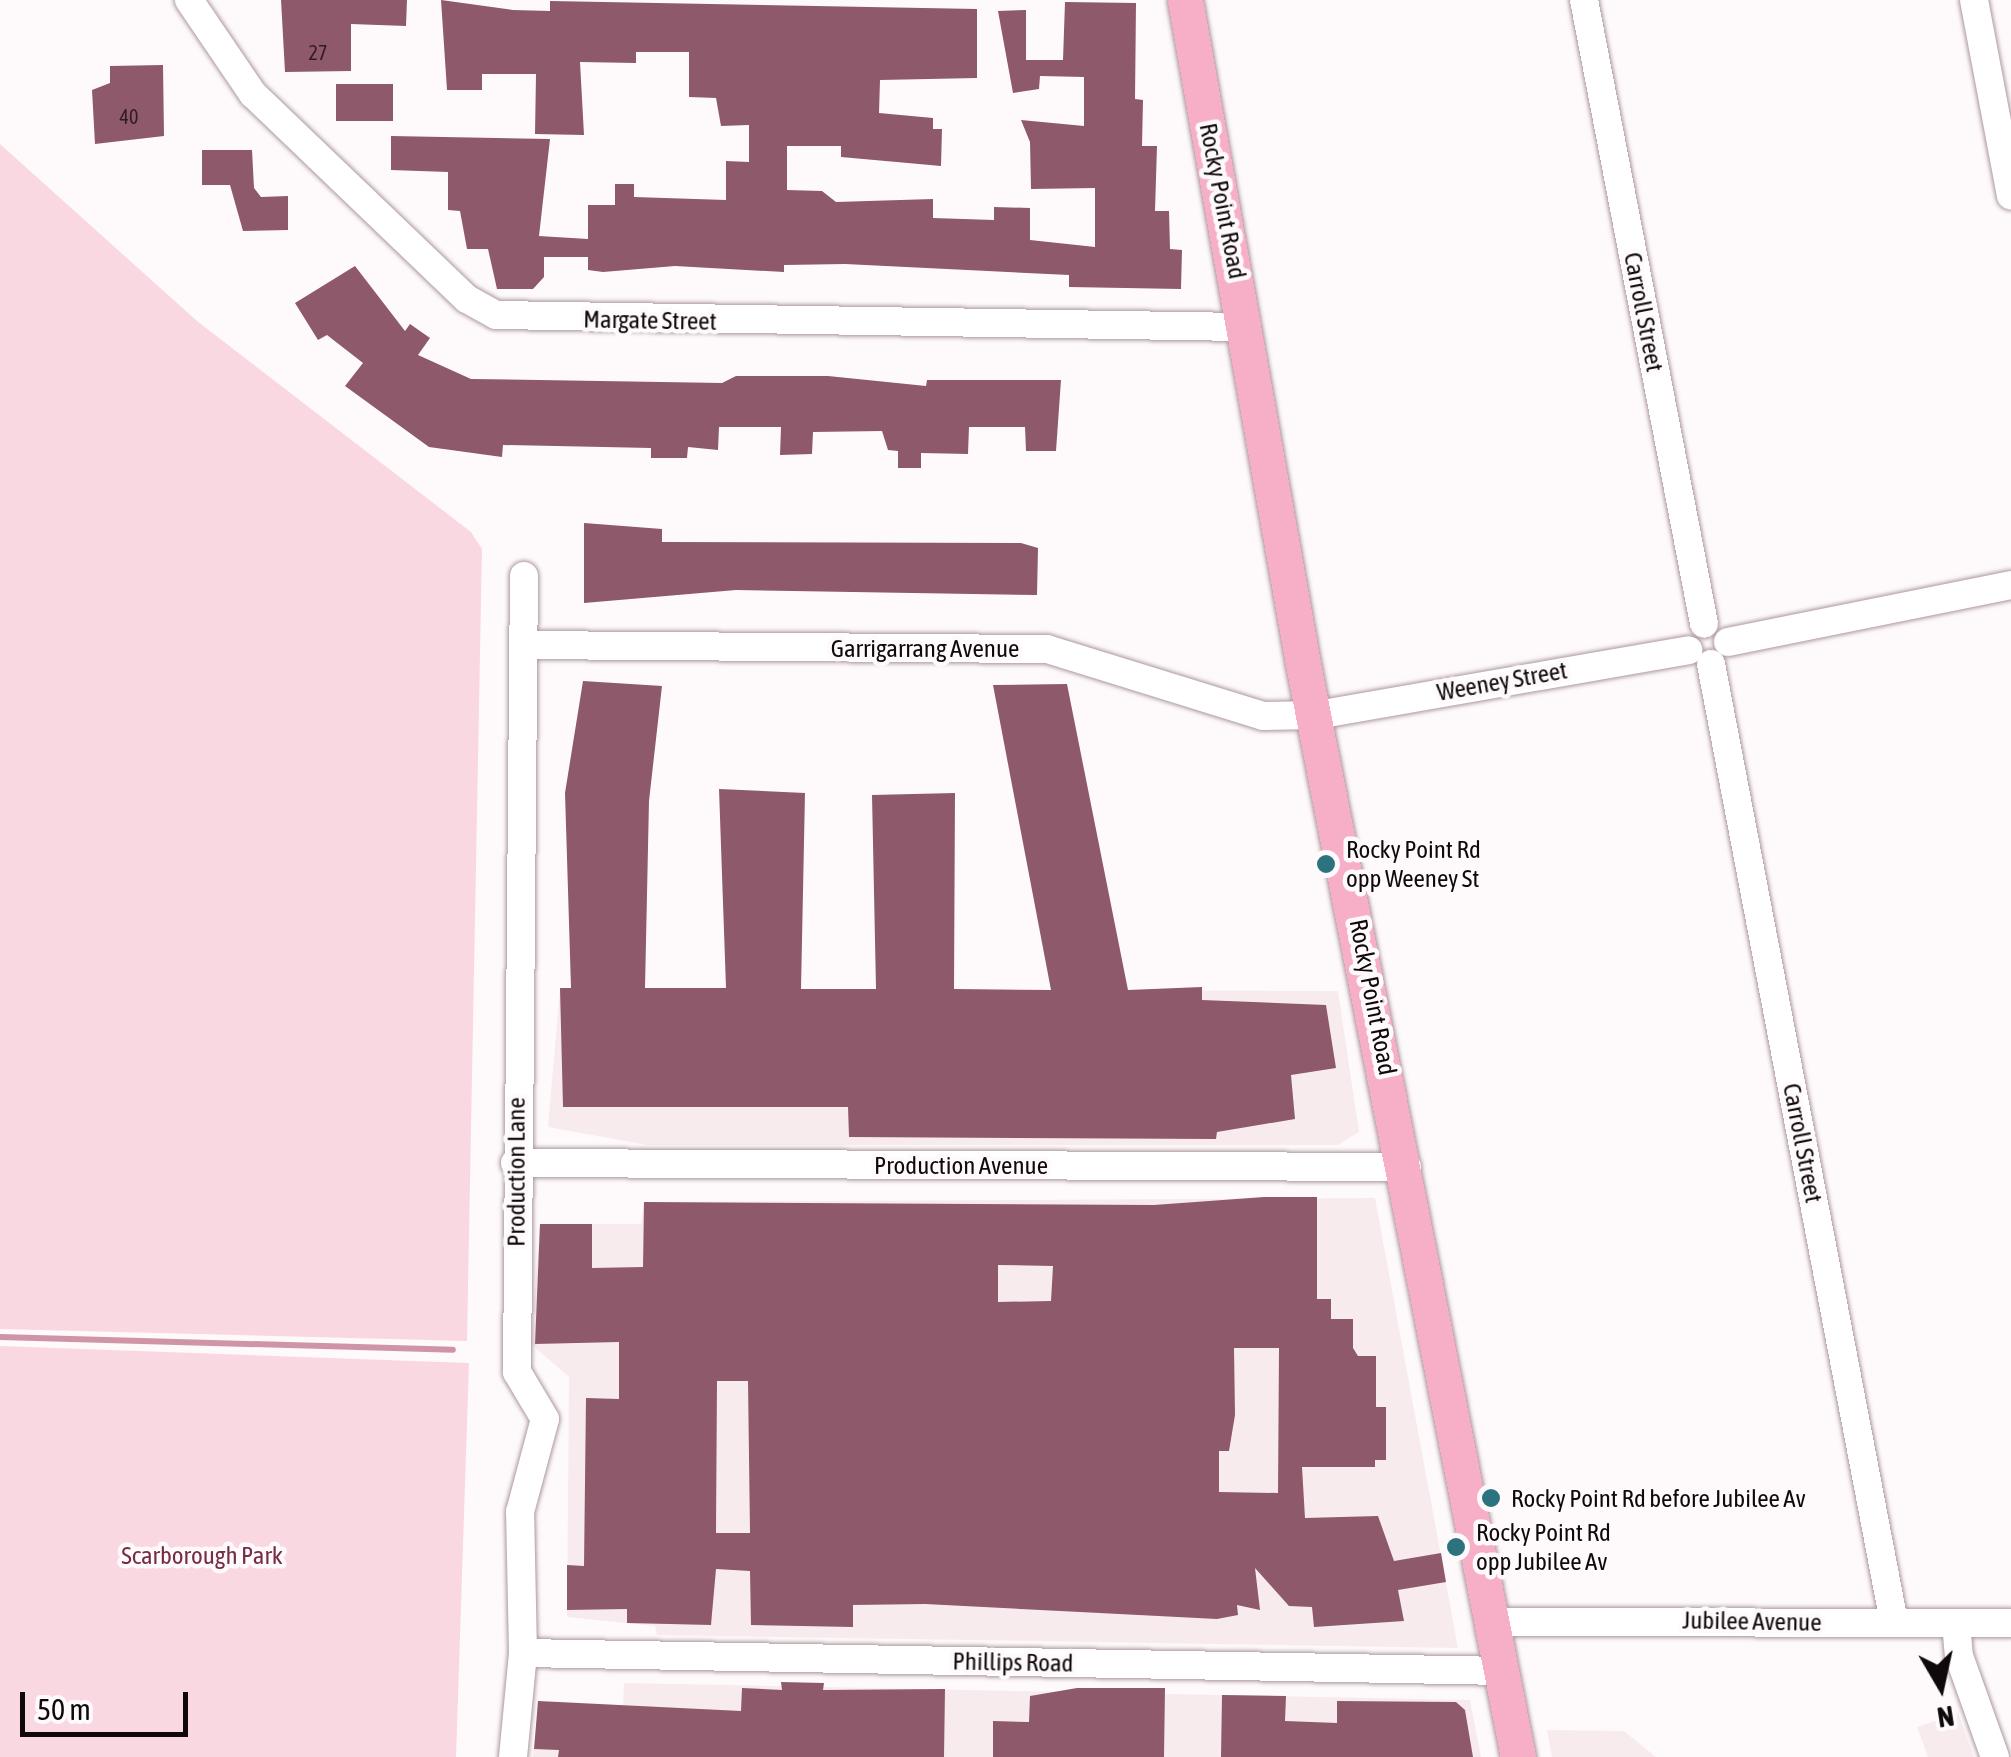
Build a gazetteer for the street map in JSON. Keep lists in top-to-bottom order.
{
  "streets": {
    "main road": ["Rocky Point Road"],
    "street": [
      "Carroll Street",
      "Margate Street",
      "Garrigarrang Avenue",
      "Weeney Street",
      "Production Avenue",
      "Production Lane",
      "Jubilee Avenue",
      "Phillips Road"
    ]
  },
  "crossings": [
    ["Rocky Point Road", "Margate Street"],
    ["Rocky Point Road", "Garrigarrang Avenue"],
    ["Rocky Point Road", "Weeney Street"],
    ["Rocky Point Road", "Production Avenue"],
    ["Rocky Point Road", "Jubilee Avenue"],
    ["Rocky Point Road", "Phillips Road"],
    ["Carroll Street", "Weeney Street"],
    ["Carroll Street", "Jubilee Avenue"],
    ["Garrigarrang Avenue", "Weeney Street"],
    ["Garrigarrang Avenue", "Production Lane"],
    ["Production Avenue", "Production Lane"],
    ["Production Lane", "Phillips Road"]
  ],
  "parks": ["Scarborough Park"],
  "places": ["Rocky Point Rd opp Weeney St", "Rocky Point Rd before Jubilee Av", "Rocky Point Rd opp Jubilee Av"],
  "house_numbers": ["27", "40"],
  "scale_bar": "50 m",
  "north": "bottom"
}
